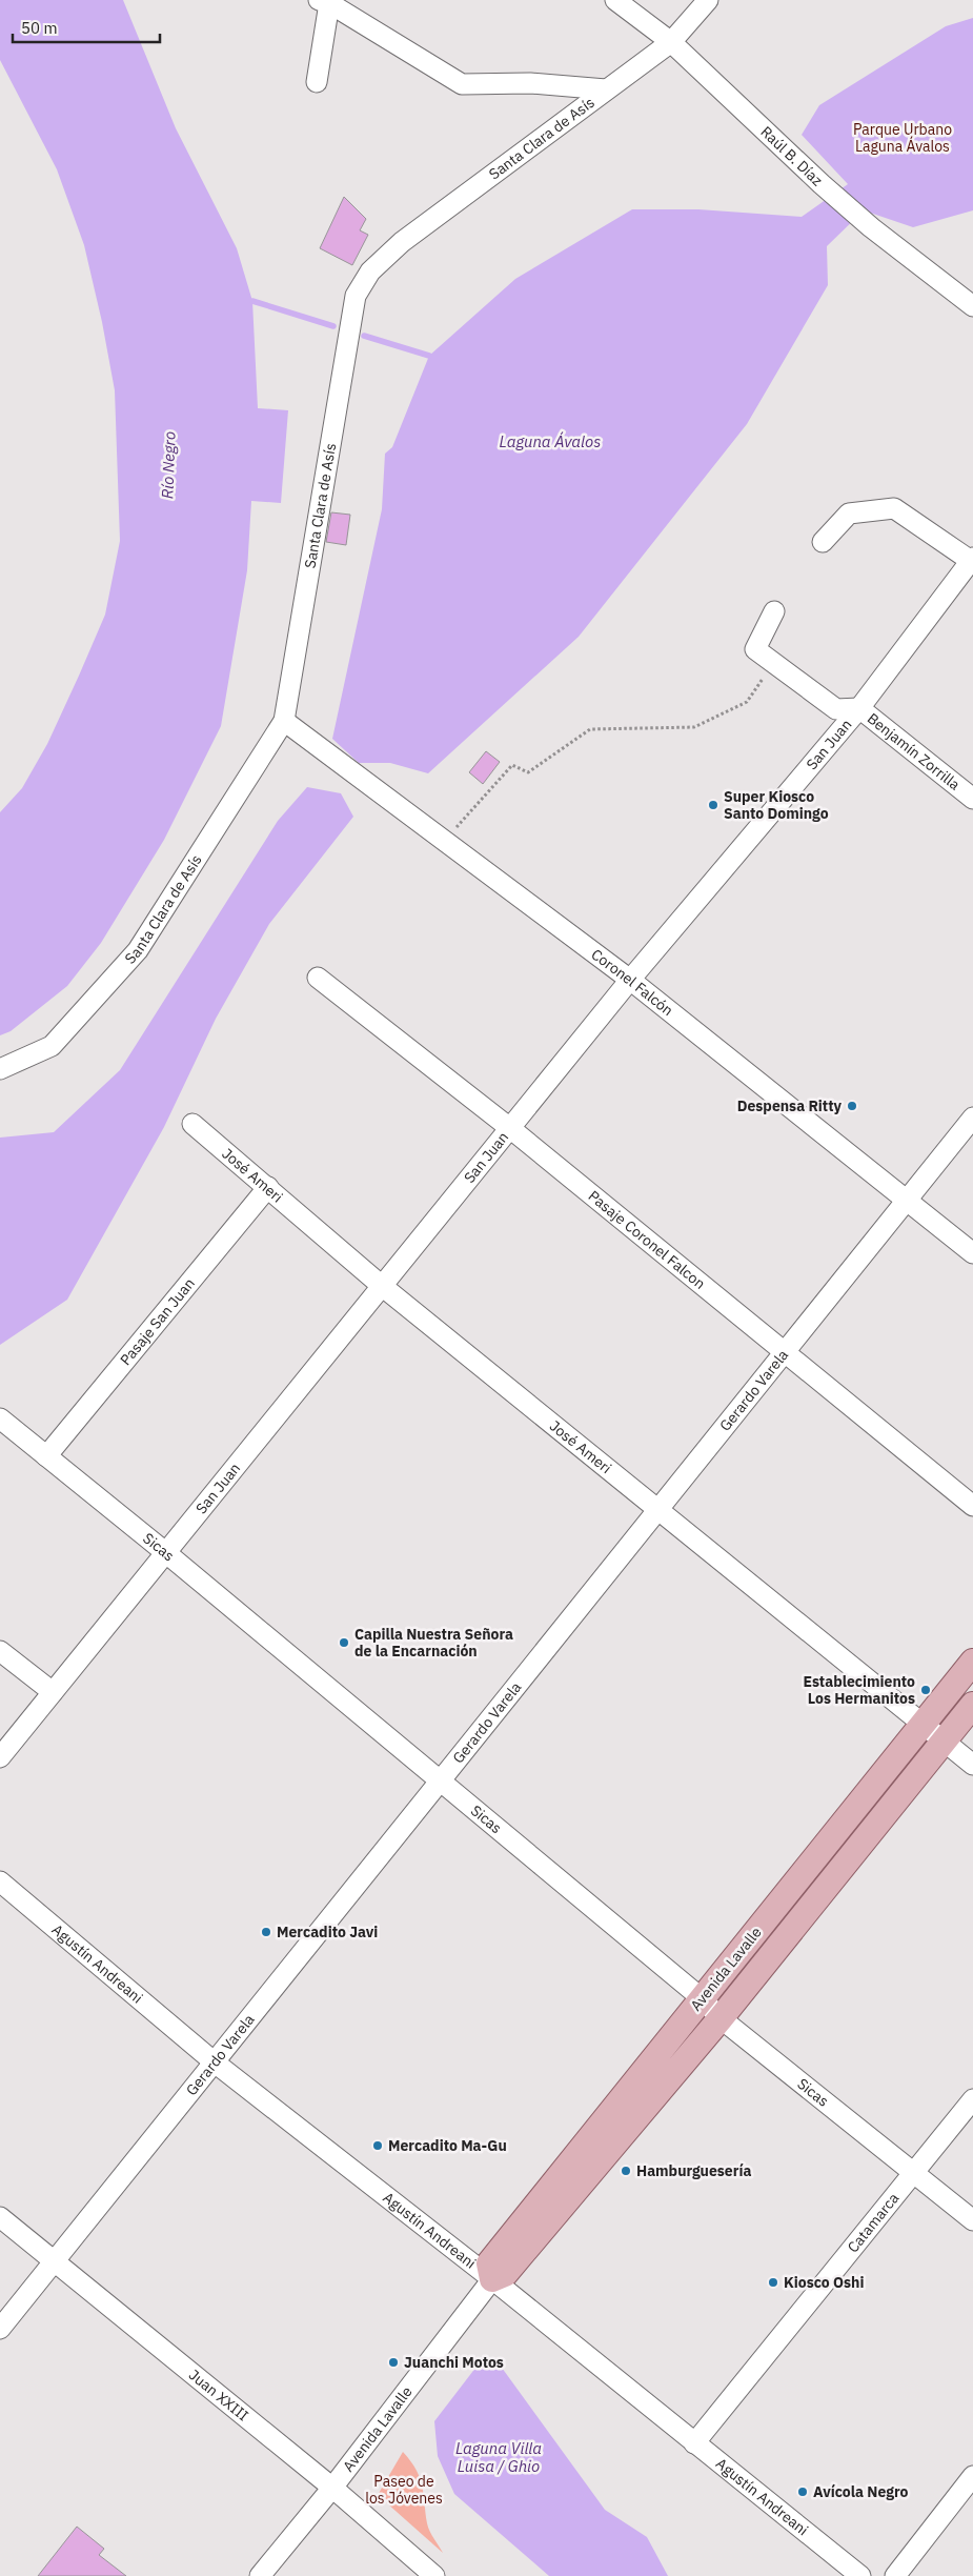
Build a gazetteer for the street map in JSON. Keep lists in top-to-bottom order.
{
  "streets": {
    "main road": ["Avenida Lavalle"],
    "street": [
      "Santa Clara de Asís",
      "Raúl B. Díaz",
      "San Juan",
      "Benjamín Zorrilla",
      "Coronel Falcón",
      "José Ameri",
      "Pasaje Coronel Falcon",
      "Pasaje San Juan",
      "Gerardo Varela",
      "Sicas",
      "Agustín Andreani",
      "Catamarca",
      "Juan XXIII"
    ]
  },
  "crossings": [
    ["Santa Clara de Asís", "Raúl B. Díaz"],
    ["Santa Clara de Asís", "Coronel Falcón"],
    ["San Juan", "Benjamín Zorrilla"],
    ["San Juan", "Coronel Falcón"],
    ["San Juan", "José Ameri"],
    ["San Juan", "Pasaje Coronel Falcon"],
    ["San Juan", "Sicas"],
    ["Coronel Falcón", "Gerardo Varela"],
    ["José Ameri", "Pasaje San Juan"],
    ["José Ameri", "Gerardo Varela"],
    ["José Ameri", "Avenida Lavalle"],
    ["Pasaje Coronel Falcon", "Gerardo Varela"],
    ["Pasaje San Juan", "Sicas"],
    ["Gerardo Varela", "Sicas"],
    ["Gerardo Varela", "Agustín Andreani"],
    ["Gerardo Varela", "Juan XXIII"],
    ["Sicas", "Avenida Lavalle"],
    ["Sicas", "Catamarca"],
    ["Agustín Andreani", "Avenida Lavalle"],
    ["Agustín Andreani", "Catamarca"],
    ["Avenida Lavalle", "Juan XXIII"]
  ],
  "water": ["Laguna Ávalos", "Río Negro", "Laguna Villa Luisa / Ghio"],
  "parks": ["Parque Urbano Laguna Ávalos", "Paseo de los Jóvenes"],
  "places": [
    "Super Kiosco Santo Domingo",
    "Despensa Ritty",
    "Capilla Nuestra Señora de la Encarnación",
    "Establecimiento Los Hermanitos",
    "Mercadito Javi",
    "Mercadito Ma-Gu",
    "Hamburguesería",
    "Kiosco Oshi",
    "Juanchi Motos",
    "Avícola Negro"
  ],
  "scale_bar": "50 m"
}
